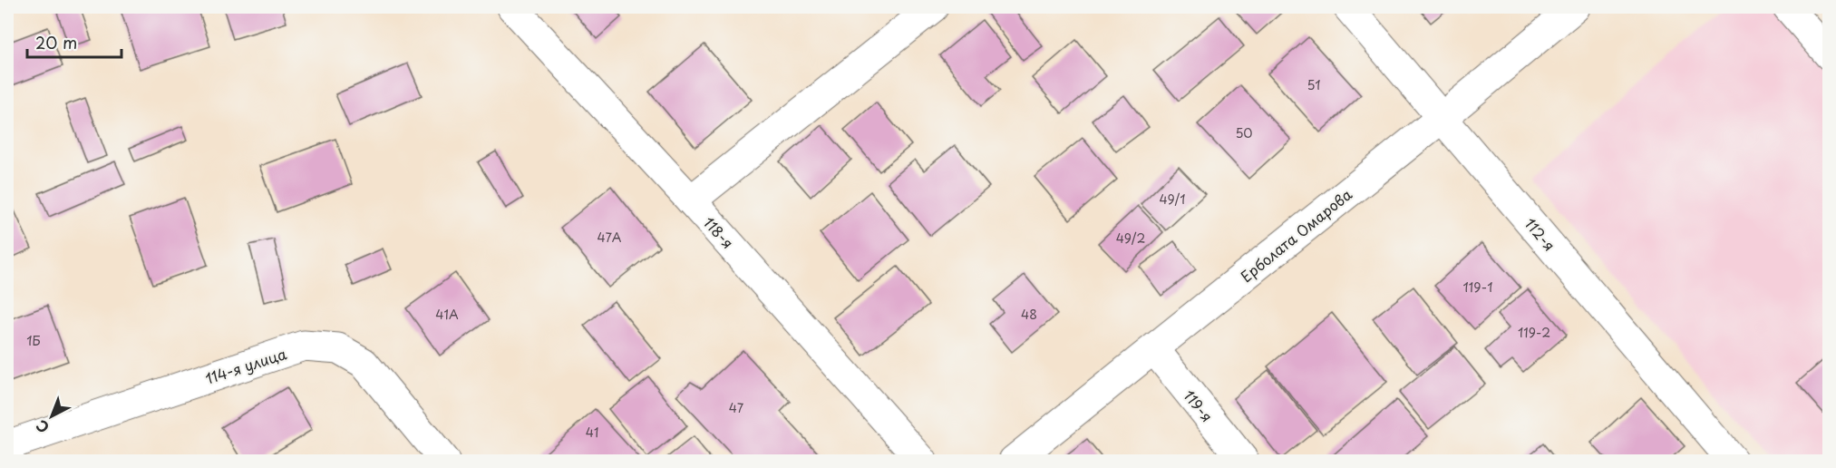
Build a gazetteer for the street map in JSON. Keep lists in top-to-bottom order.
{
  "streets": {
    "street": [
      "118-я",
      "112-я",
      "Ерболата Омарова",
      "114-я улица",
      "119-я"
    ]
  },
  "crossings": [
    ["112-я", "Ерболата Омарова"],
    ["Ерболата Омарова", "119-я"]
  ],
  "house_numbers": [
    "51",
    "50",
    "49/1",
    "47А",
    "49/2",
    "119-1",
    "41А",
    "48",
    "119-2",
    "1Б",
    "47",
    "41"
  ],
  "scale_bar": "20 m",
  "north": "bottom left"
}
